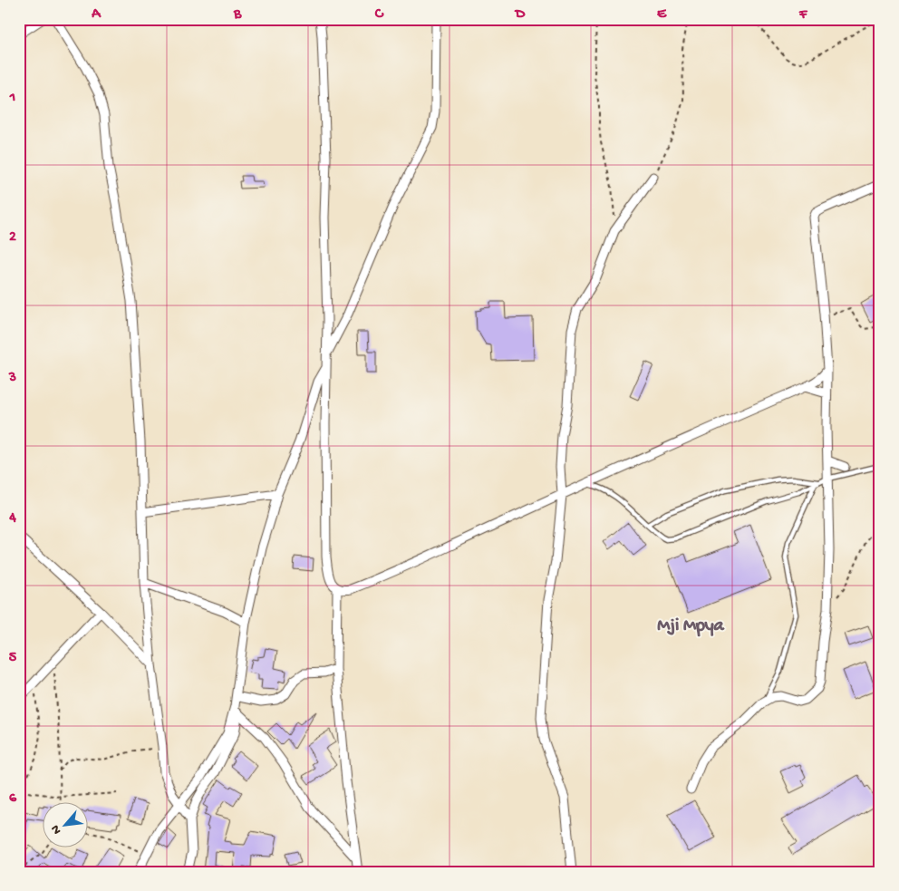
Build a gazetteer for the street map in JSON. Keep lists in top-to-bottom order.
{
  "districts": ["Mji Mpya"],
  "north": "bottom left",
  "grid": {
    "columns": [
      "A",
      "B",
      "C",
      "D",
      "E",
      "F"
    ],
    "rows": [
      "1",
      "2",
      "3",
      "4",
      "5",
      "6"
    ]
  }
}
